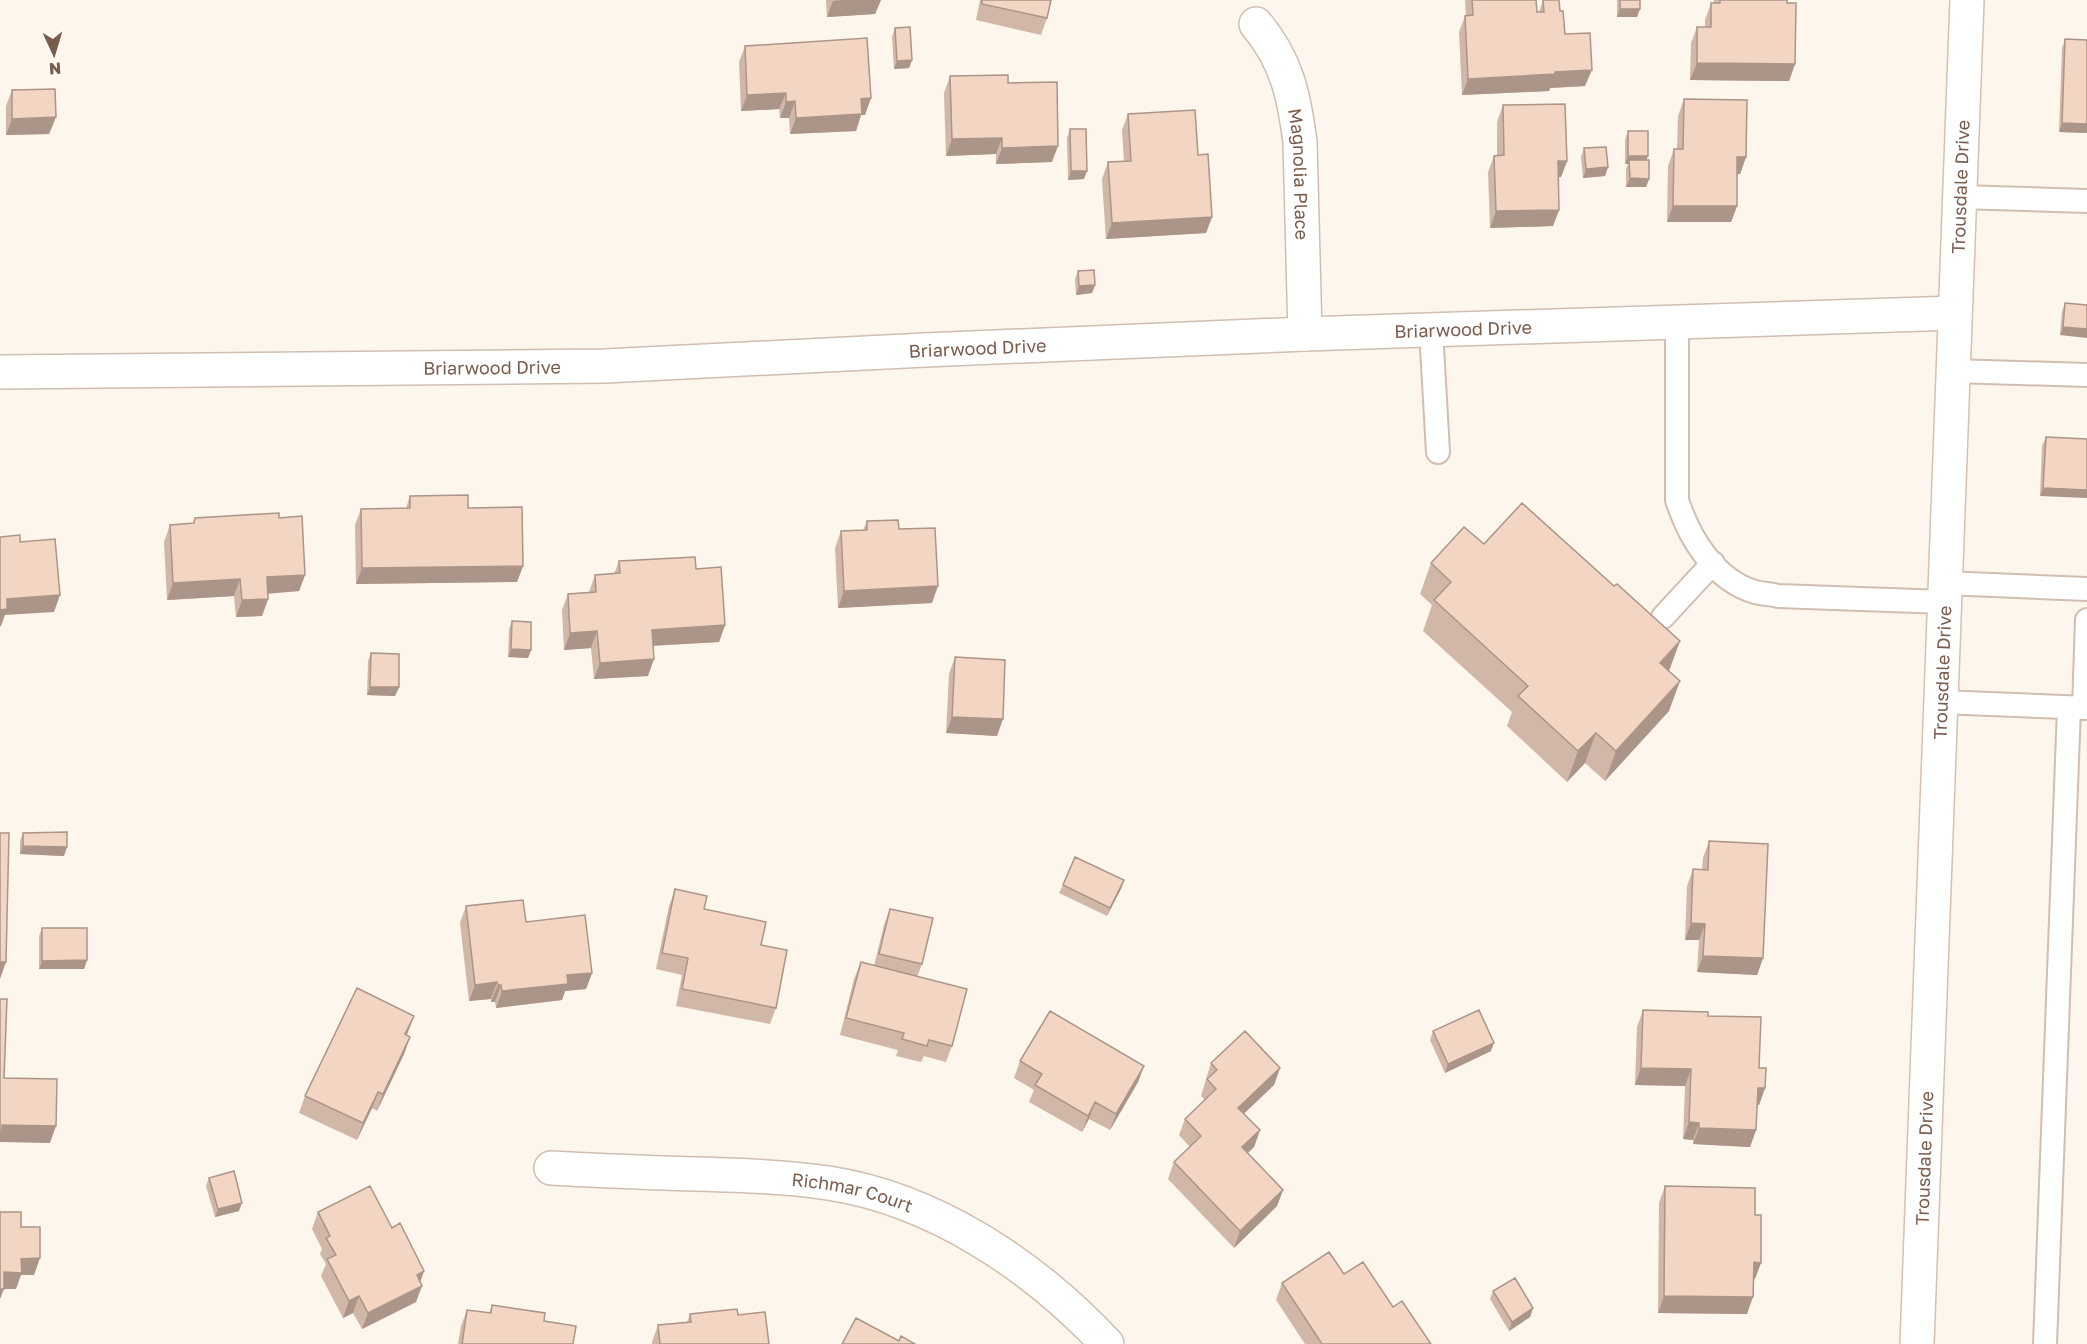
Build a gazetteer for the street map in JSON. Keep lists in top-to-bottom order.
{
  "streets": {
    "street": [
      "Magnolia Place",
      "Trousdale Drive",
      "Briarwood Drive",
      "Richmar Court"
    ]
  },
  "crossings": [
    ["Magnolia Place", "Briarwood Drive"],
    ["Trousdale Drive", "Briarwood Drive"]
  ],
  "north": "bottom"
}
